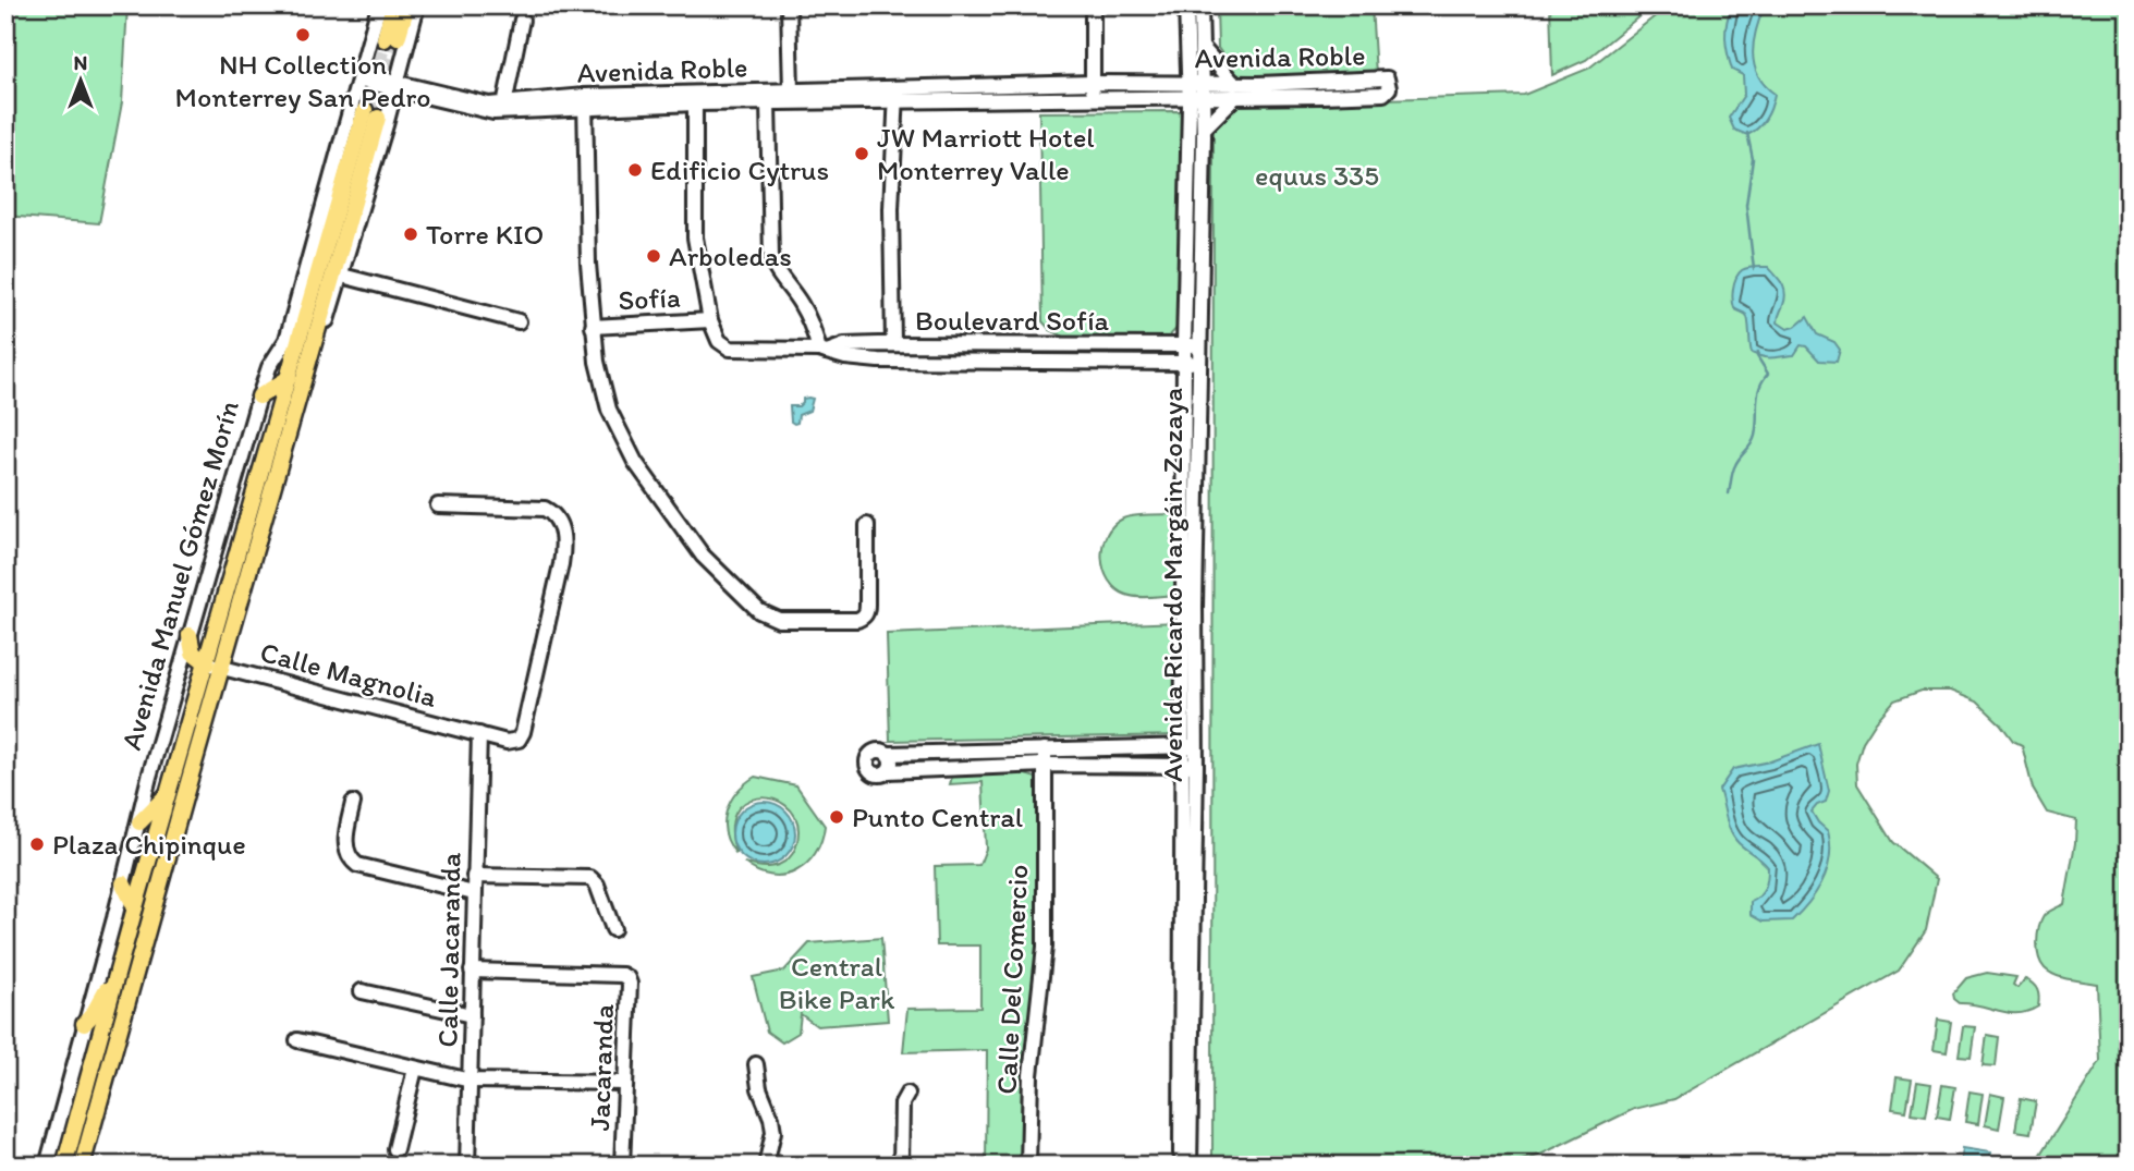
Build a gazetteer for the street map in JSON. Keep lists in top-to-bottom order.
{
  "streets": {
    "main road": ["Avenida Manuel Gómez Morín"],
    "street": [
      "Avenida Roble",
      "Sofía",
      "Boulevard Sofía",
      "Avenida Ricardo Margáin Zozaya",
      "Calle Magnolia",
      "Calle Jacaranda",
      "Calle Del Comercio",
      "Jacaranda"
    ]
  },
  "crossings": [
    ["Avenida Roble", "Avenida Manuel Gómez Morín"],
    ["Avenida Roble", "Avenida Ricardo Margáin Zozaya"],
    ["Sofía", "Boulevard Sofía"],
    ["Boulevard Sofía", "Avenida Ricardo Margáin Zozaya"],
    ["Avenida Manuel Gómez Morín", "Calle Magnolia"],
    ["Calle Magnolia", "Calle Jacaranda"],
    ["Calle Jacaranda", "Jacaranda"]
  ],
  "parks": ["equus 335", "Central Bike Park"],
  "places": [
    "NH Collection Monterrey San Pedro",
    "JW Marriott Hotel Monterrey Valle",
    "Edificio Cytrus",
    "Torre KIO",
    "Arboledas",
    "Punto Central",
    "Plaza Chipinque"
  ],
  "north": "top"
}
